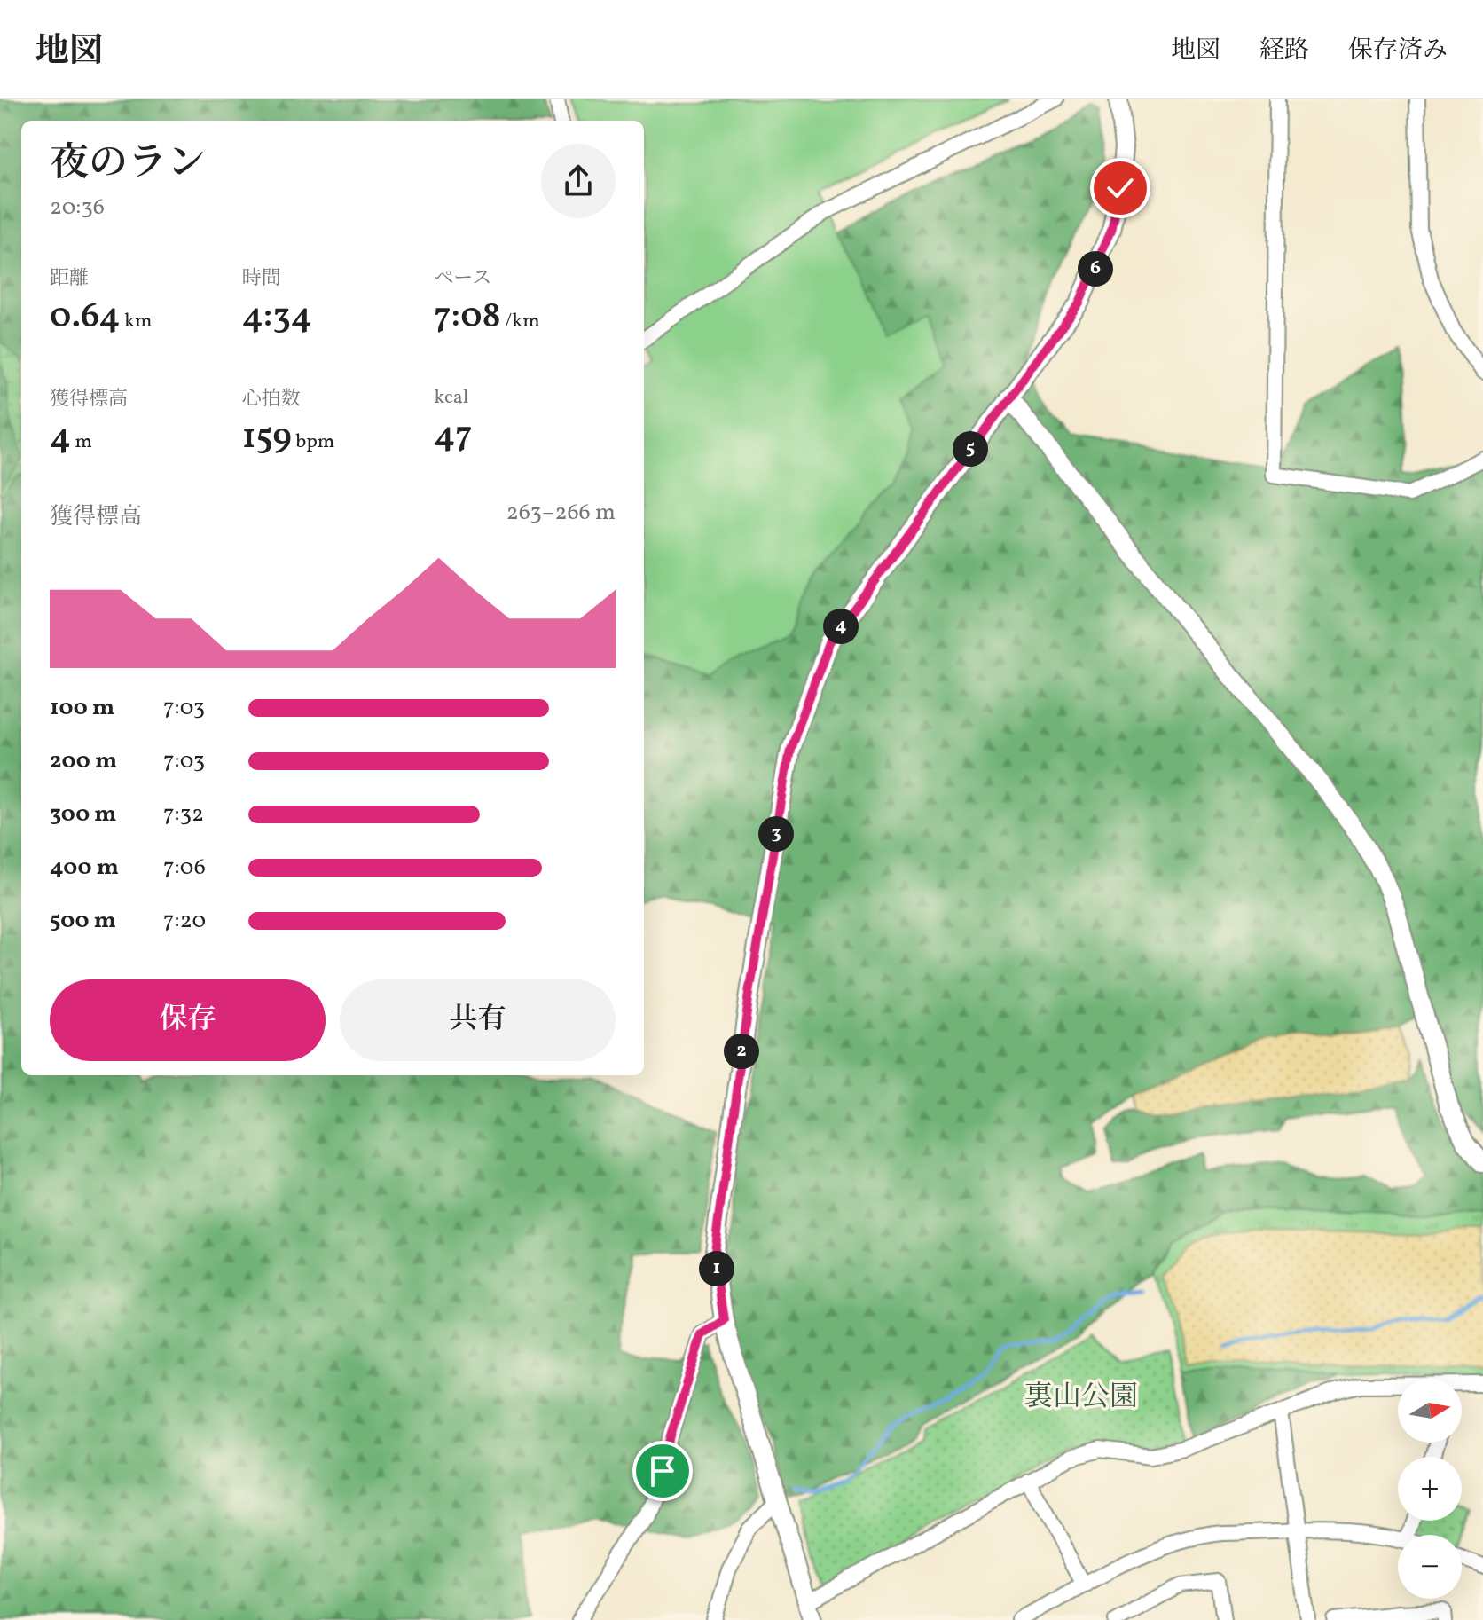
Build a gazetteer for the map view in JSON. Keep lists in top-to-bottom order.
{
  "parks": ["裏山公園"],
  "north": "right",
  "page": {
    "header": "地図",
    "nav": ["地図", "経路", "保存済み"],
    "heading": ["夜のラン", "20:36"],
    "stats": [
      ["距離", "0.64 km"],
      ["時間", "4:34"],
      ["ペース", "7:08 /km"],
      ["獲得標高", "4 m"],
      ["心拍数", "159 bpm"],
      ["kcal", "47"]
    ],
    "pins": [
      "6",
      "5",
      "4",
      "3",
      "2",
      "1"
    ],
    "chart": ["獲得標高", "263–266 m"],
    "list": [
      {
        "name": "100 m",
        "note": "7:03"
      },
      {
        "name": "200 m",
        "note": "7:03"
      },
      {
        "name": "300 m",
        "note": "7:32"
      },
      {
        "name": "400 m",
        "note": "7:06"
      },
      {
        "name": "500 m",
        "note": "7:20"
      }
    ],
    "buttons": ["保存", "共有"],
    "map_buttons": ["+", "−"]
  }
}
